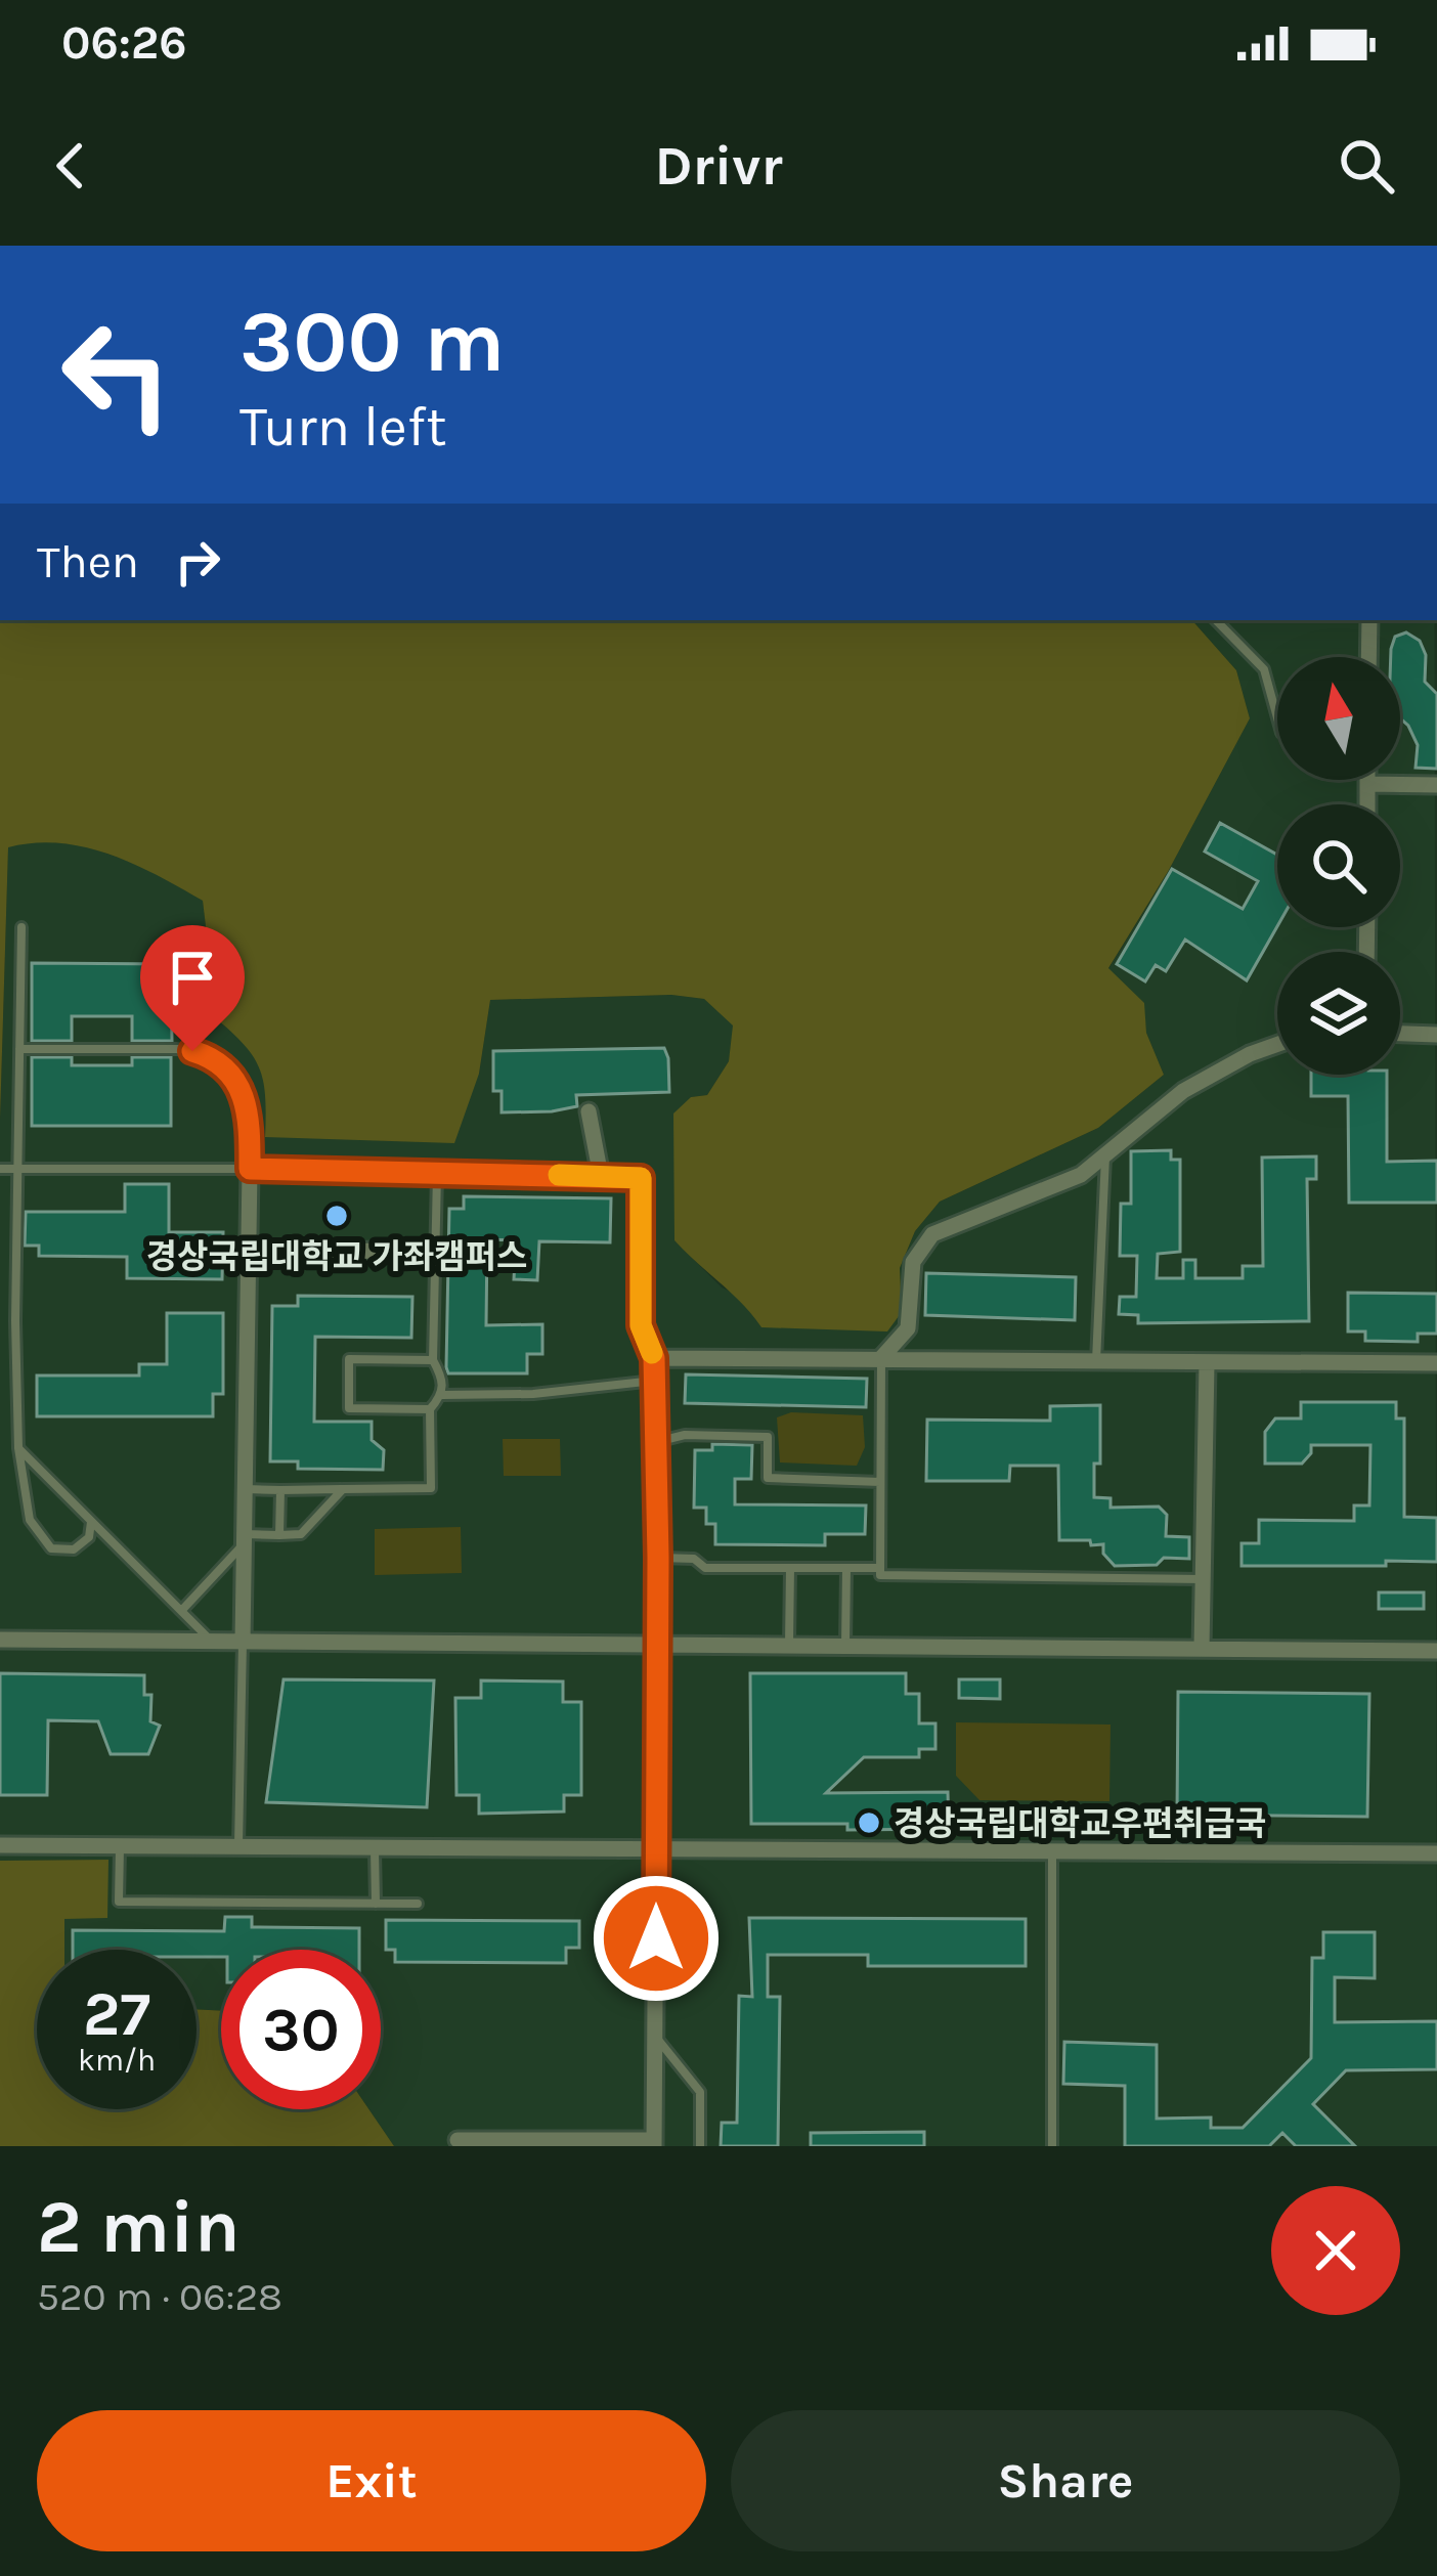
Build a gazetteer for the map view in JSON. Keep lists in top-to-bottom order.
{
  "places": ["경상국립대학교 가좌캠퍼스", "경상국립대학교우편취급국"],
  "north": "top",
  "page": {
    "status": "06:26",
    "header": "Drivr",
    "turn": ["300 m", "Turn left"],
    "then": "Then",
    "speed": "27 km/h",
    "limit": "30",
    "heading": ["2 min", "520 m · 06:28"],
    "buttons": ["Exit", "Share"]
  }
}
